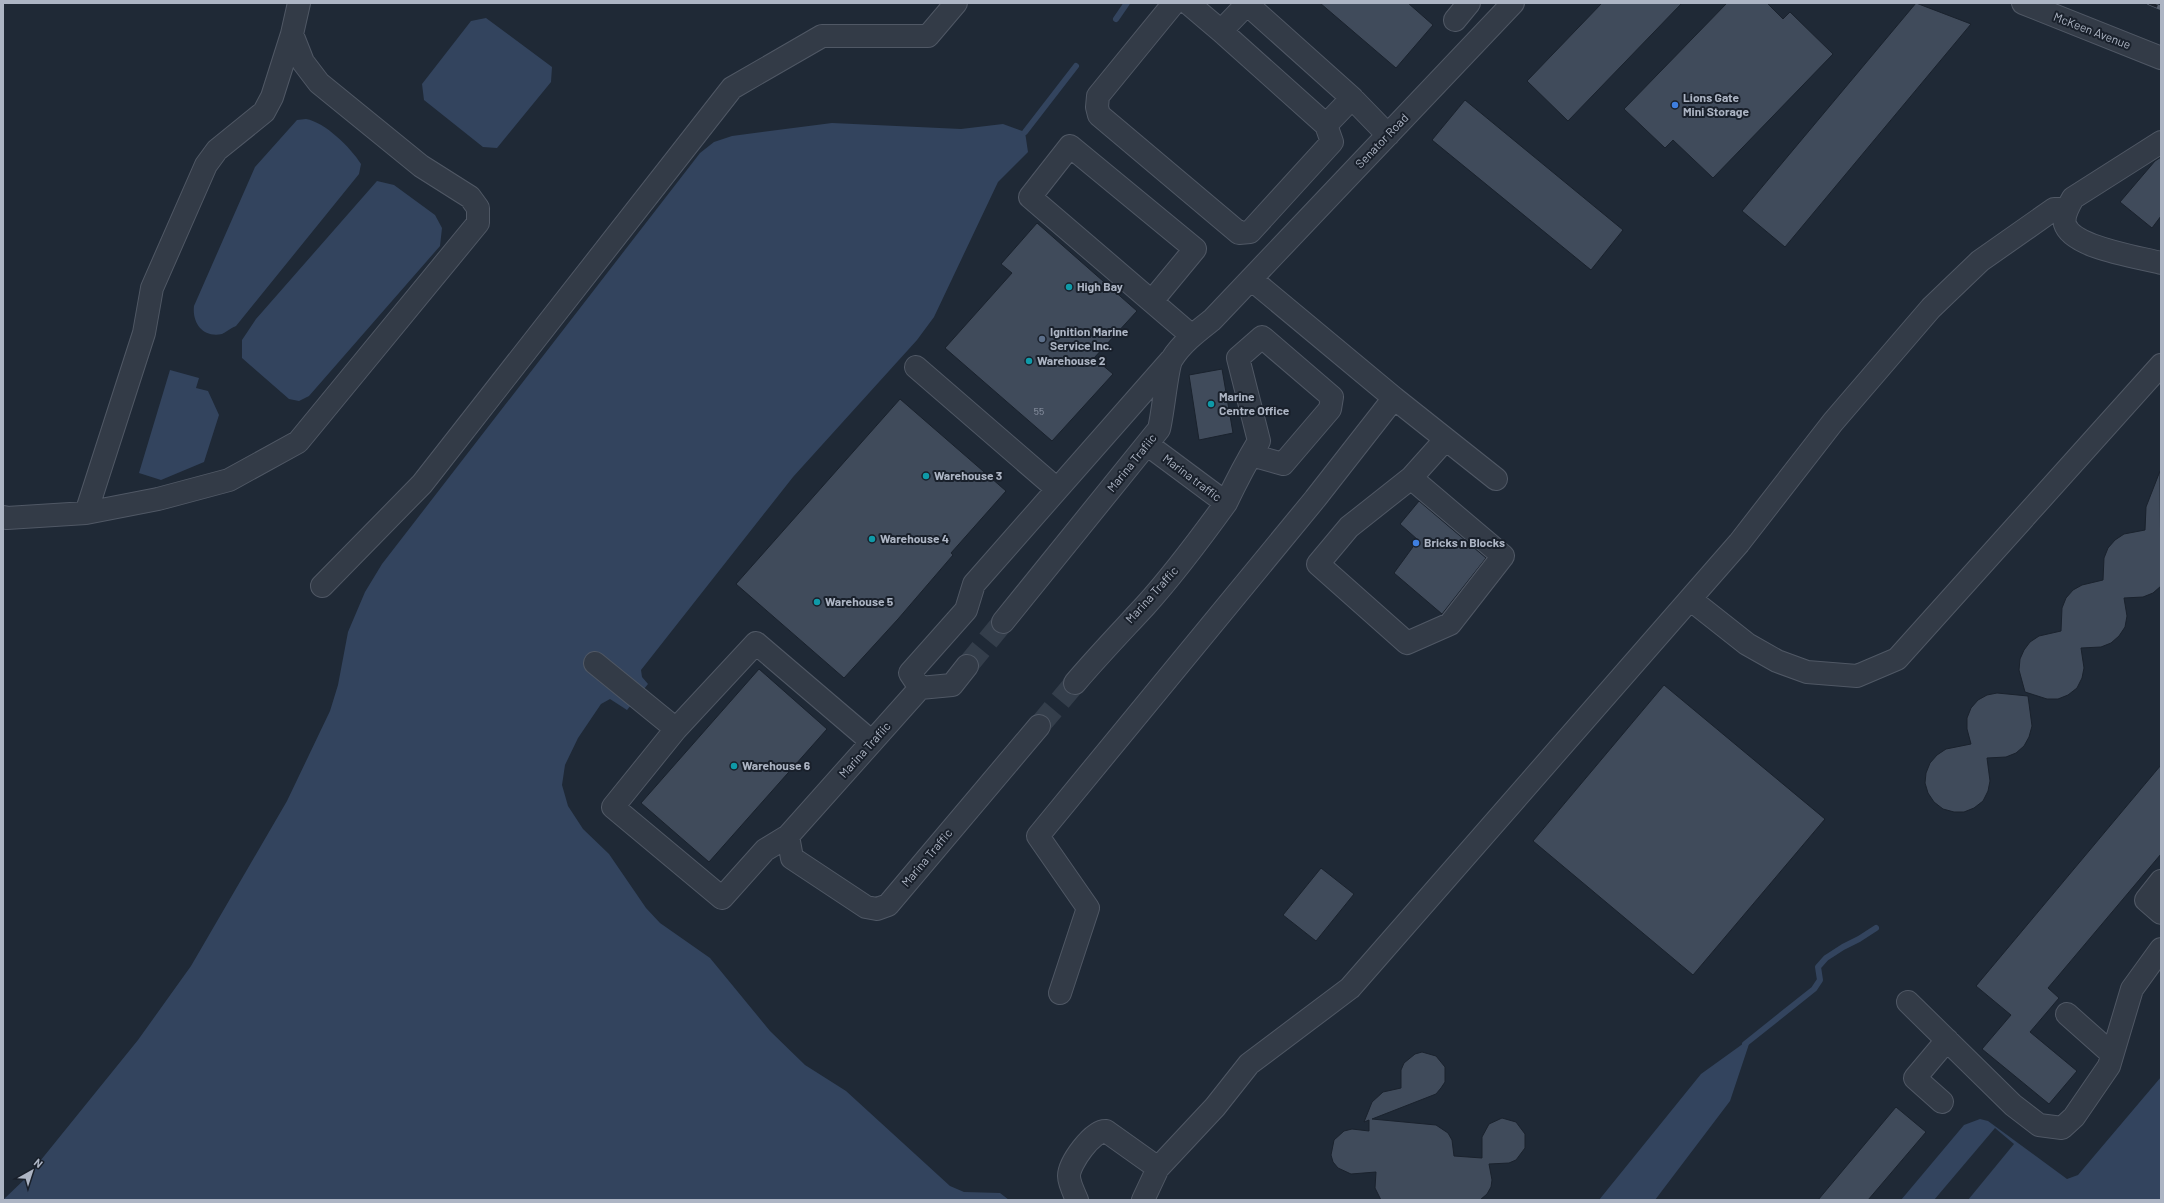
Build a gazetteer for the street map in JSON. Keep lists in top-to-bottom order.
{
  "streets": {
    "street": [
      "McKeen Avenue",
      "Senator Road",
      "Marina Trafiic",
      "Marina traffic",
      "Marina Traffic"
    ]
  },
  "crossings": [
    ["Marina Trafiic", "Marina traffic"],
    ["Marina Trafiic", "Marina Traffic"],
    ["Marina traffic", "Marina Traffic"]
  ],
  "places": [
    "Lions Gate Mini Storage",
    "High Bay",
    "Ignition Marine Service Inc.",
    "Warehouse 2",
    "Marine Centre Office",
    "Warehouse 3",
    "Warehouse 4",
    "Bricks n Blocks",
    "Warehouse 5",
    "Warehouse 6"
  ],
  "house_numbers": ["55"],
  "north": "top right"
}
